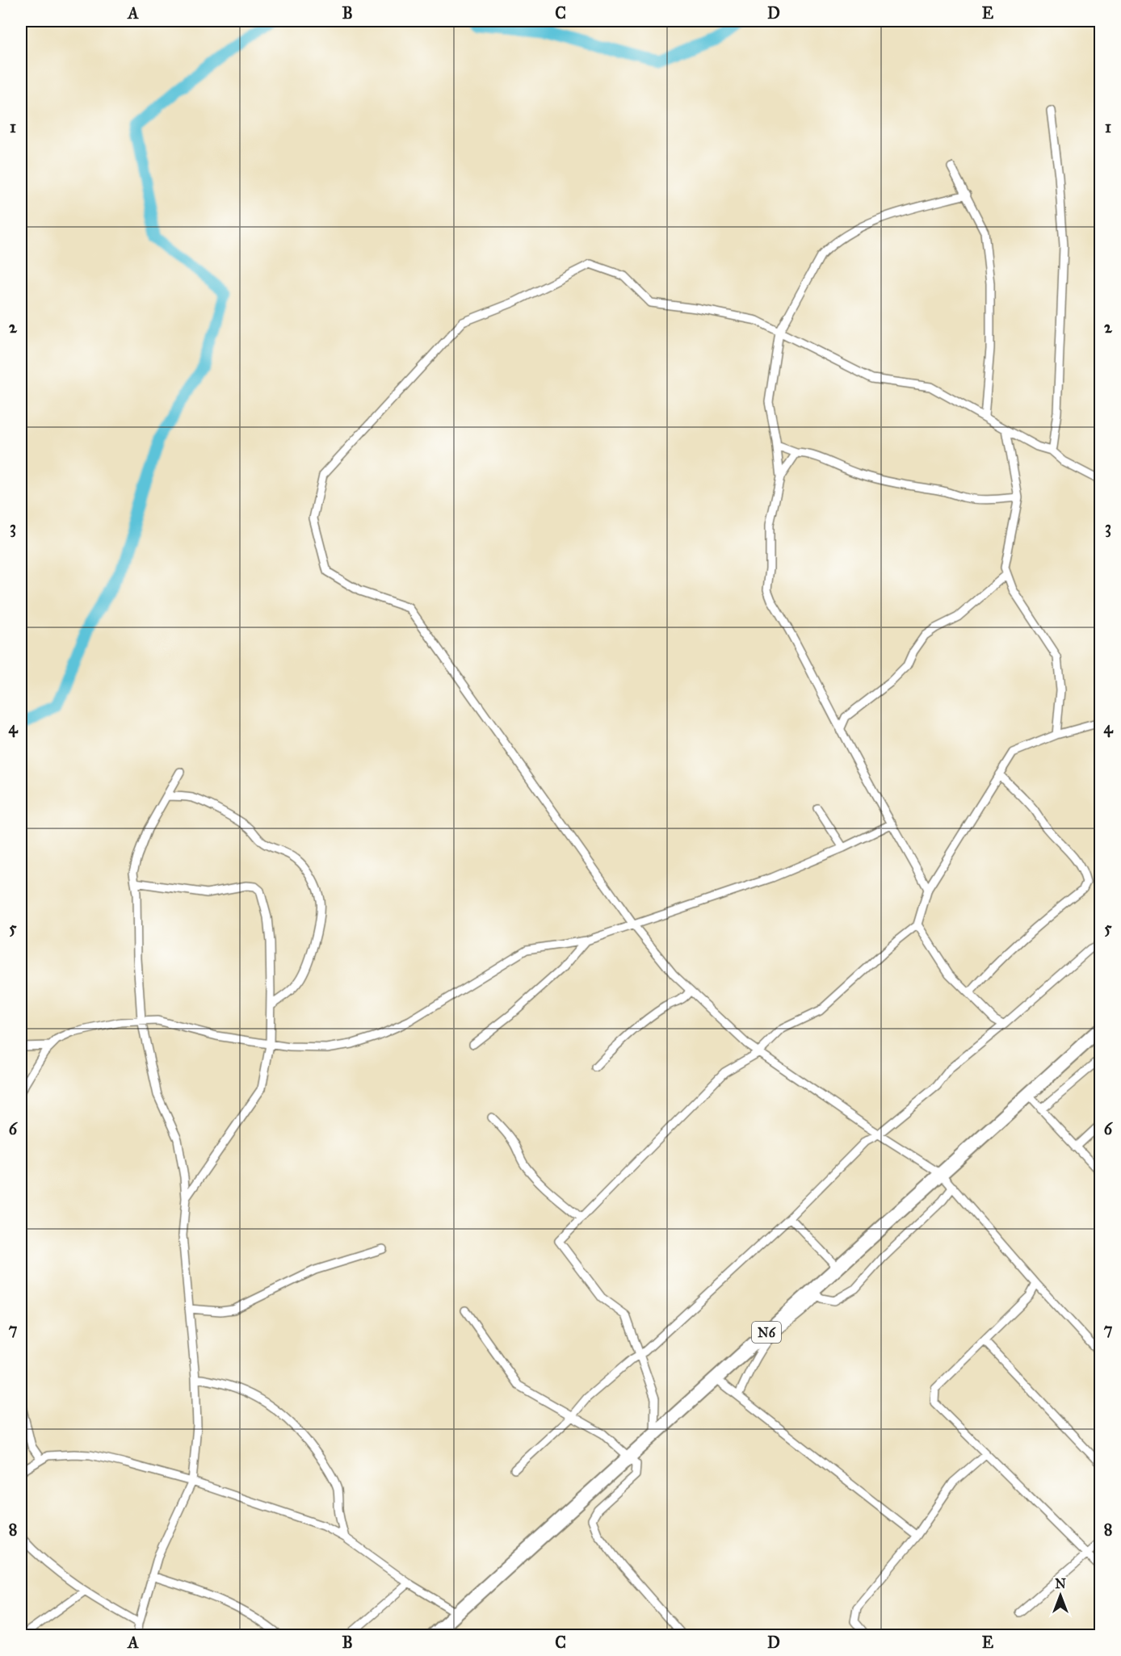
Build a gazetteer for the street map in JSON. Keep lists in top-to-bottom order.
{
  "streets": {
    "highway": ["N6"]
  },
  "north": "top",
  "grid": {
    "columns": [
      "A",
      "B",
      "C",
      "D",
      "E"
    ],
    "rows": [
      "1",
      "2",
      "3",
      "4",
      "5",
      "6",
      "7",
      "8"
    ]
  }
}
